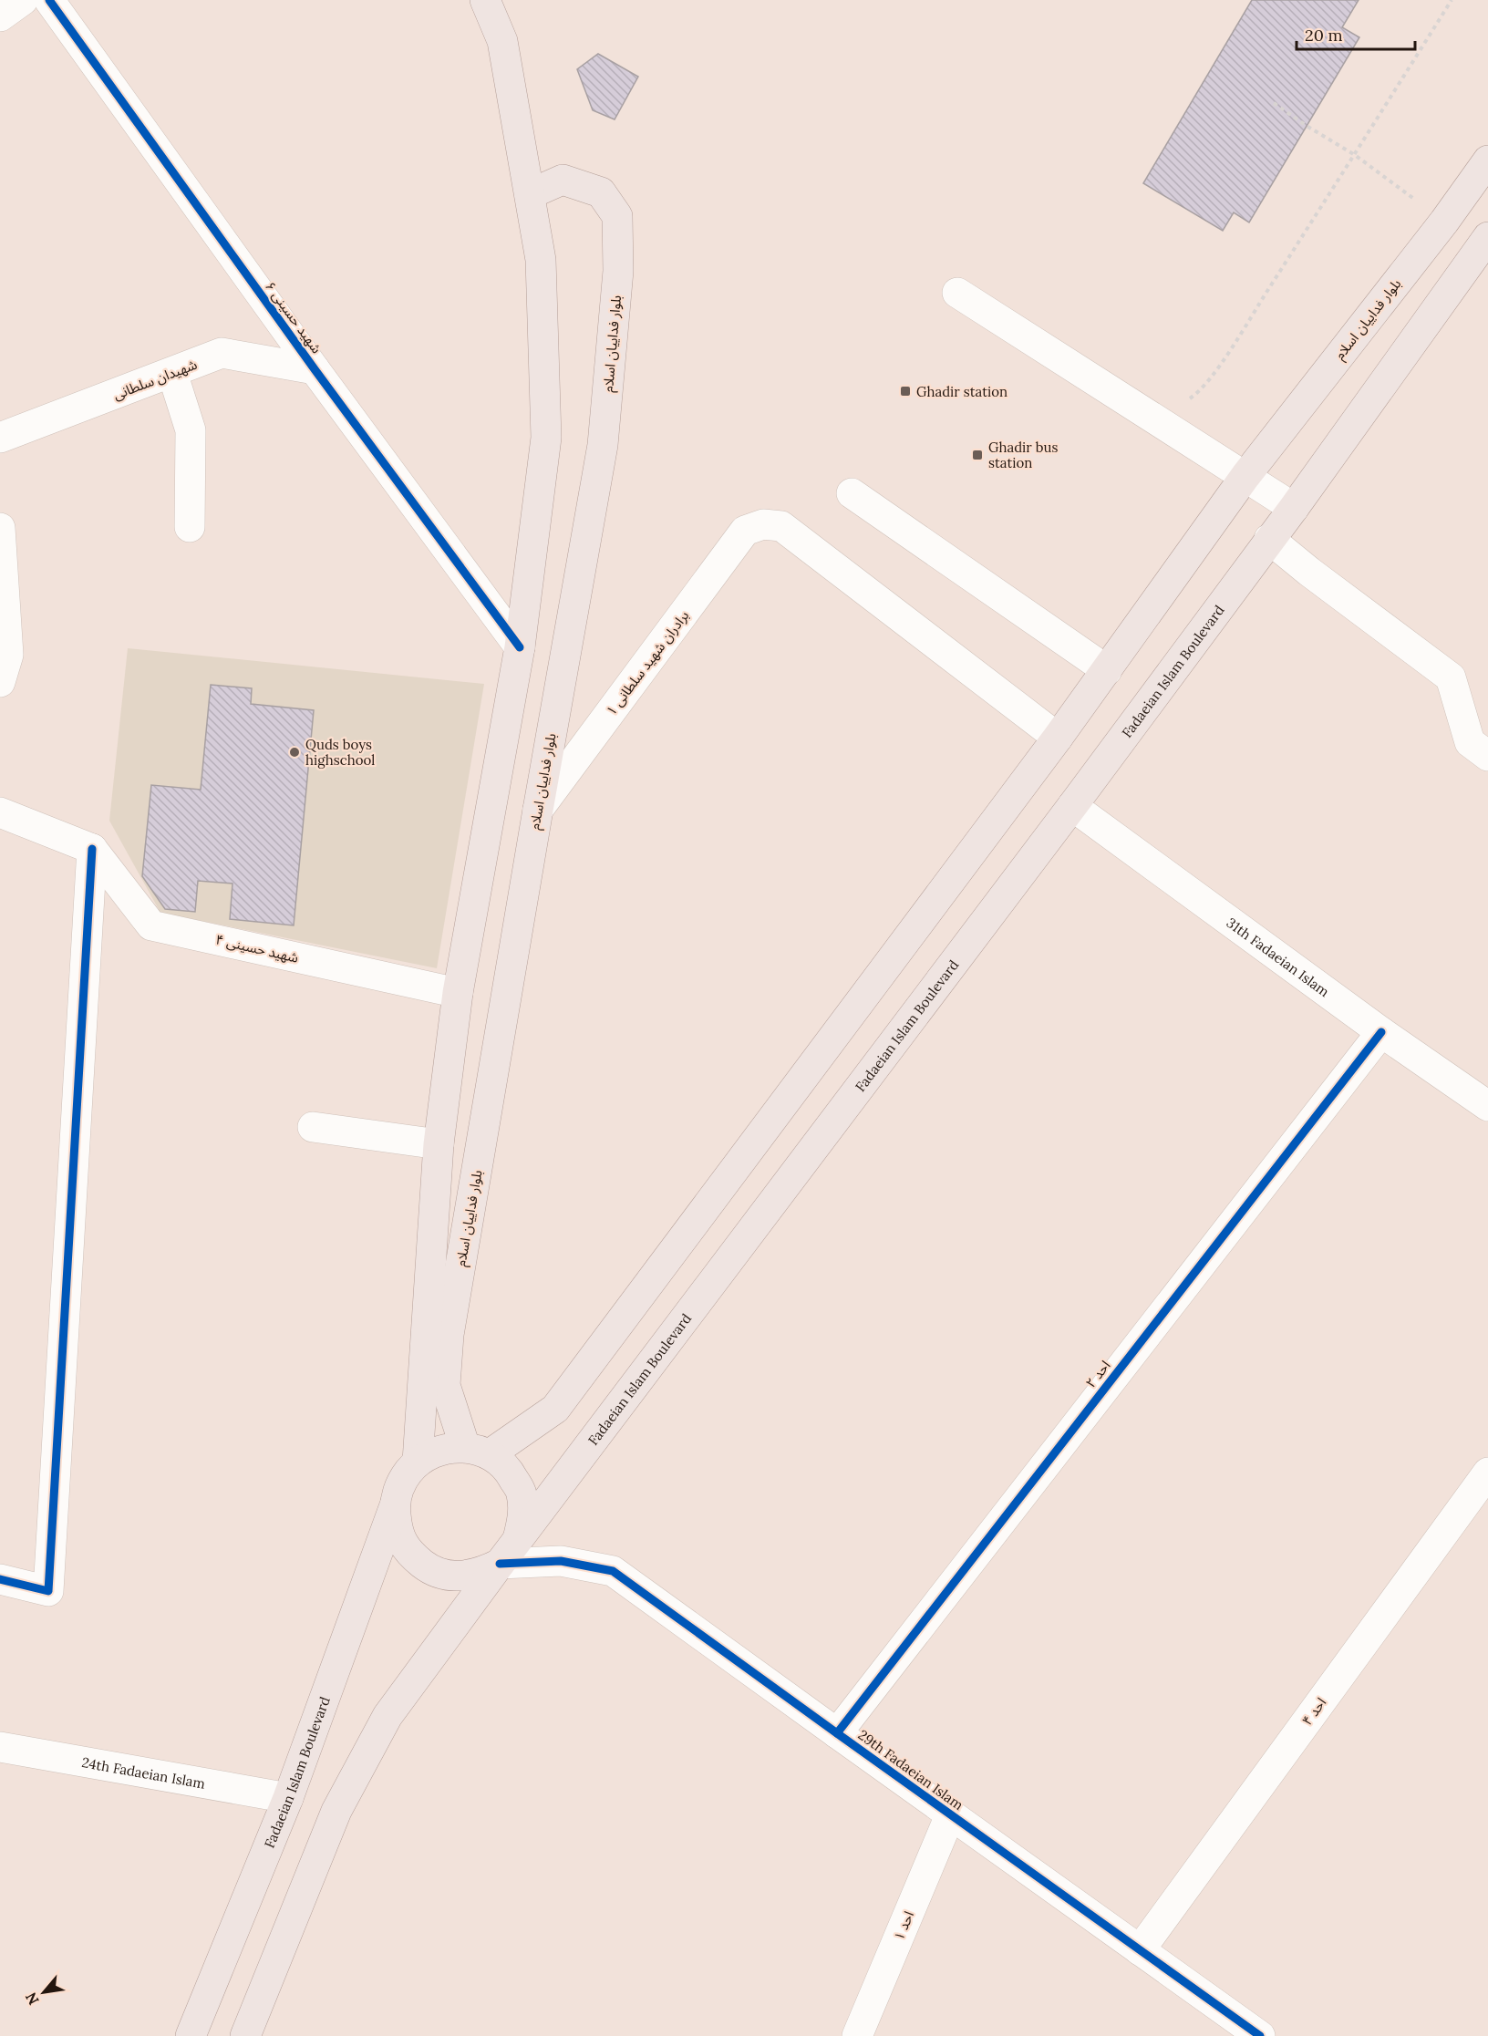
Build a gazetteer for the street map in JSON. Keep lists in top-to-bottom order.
{
  "streets": {
    "main road": ["بلوار فداییان اسلام", "Fadaeian Islam Boulevard"],
    "street": [
      "شهید حسینی ۶",
      "شهیدان سلطانی",
      "برادران شهید سلطانی ۱",
      "شهید حسینی ۴",
      "31th Fadaeian Islam",
      "احد ۲",
      "احد ۴",
      "29th Fadaeian Islam",
      "24th Fadaeian Islam",
      "احد ۱"
    ]
  },
  "crossings": [
    ["شهید حسینی ۶", "شهیدان سلطانی"],
    ["بلوار فداییان اسلام", "برادران شهید سلطانی ۱"],
    ["بلوار فداییان اسلام", "Fadaeian Islam Boulevard"],
    ["بلوار فداییان اسلام", "29th Fadaeian Islam"],
    ["Fadaeian Islam Boulevard", "31th Fadaeian Islam"],
    ["Fadaeian Islam Boulevard", "29th Fadaeian Islam"],
    ["Fadaeian Islam Boulevard", "24th Fadaeian Islam"],
    ["31th Fadaeian Islam", "احد ۲"],
    ["احد ۲", "29th Fadaeian Islam"],
    ["احد ۴", "29th Fadaeian Islam"],
    ["29th Fadaeian Islam", "احد ۱"]
  ],
  "places": {
    "transit": ["Ghadir station", "Ghadir bus station"],
    "other": ["Quds boys highschool"]
  },
  "scale_bar": "20 m",
  "north": "bottom left"
}
